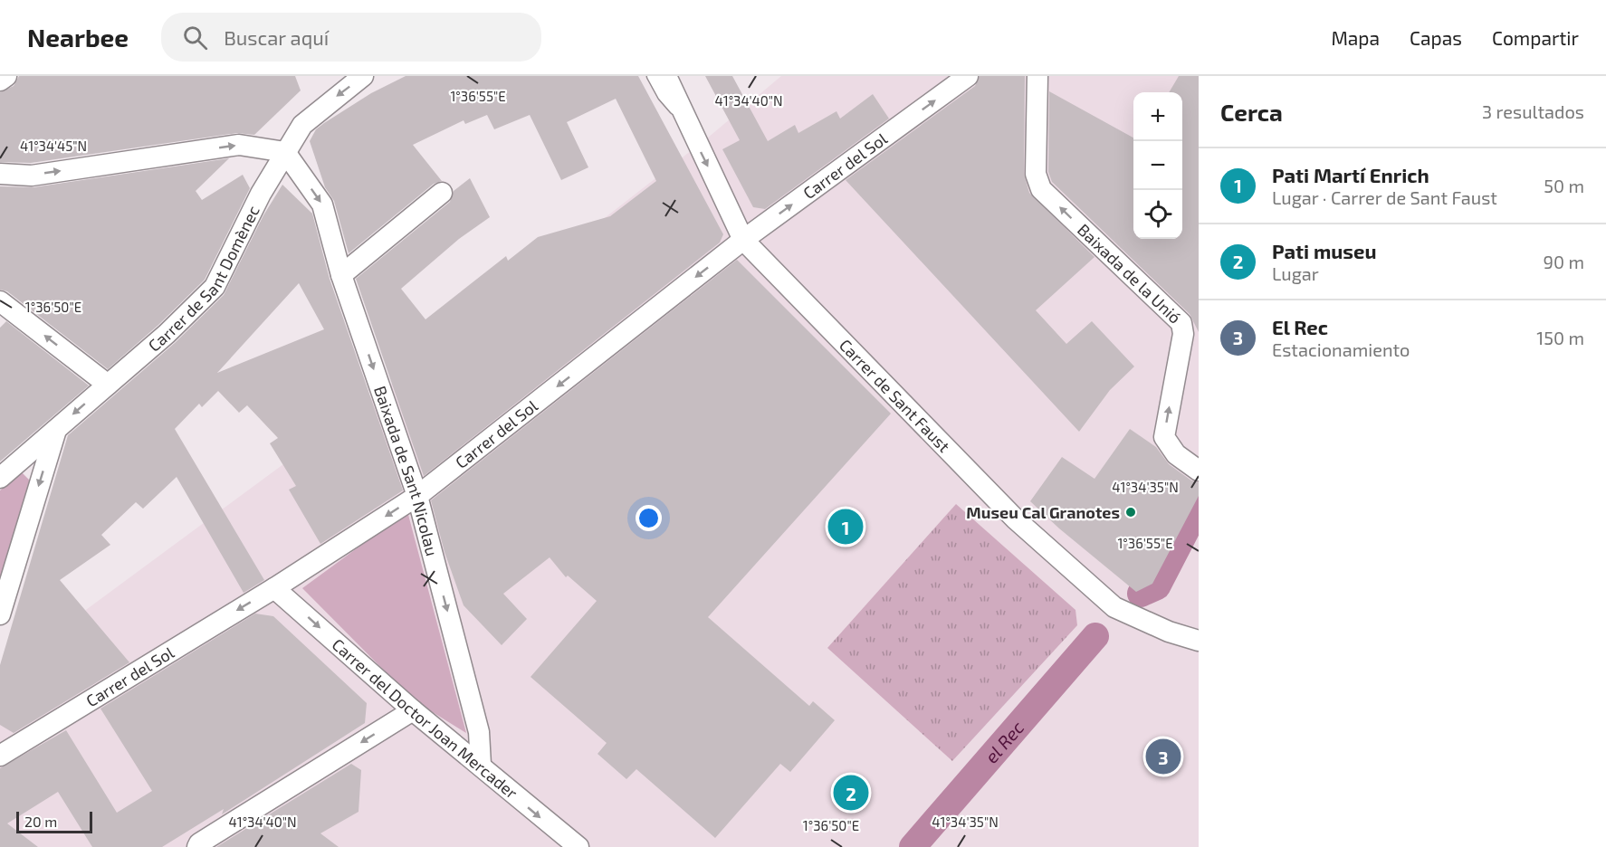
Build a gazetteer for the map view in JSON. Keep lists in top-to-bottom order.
{
  "streets": {
    "street": [
      "Carrer del Sol",
      "Baixada de la Unió",
      "Carrer de Sant Domènec",
      "Carrer de Sant Faust",
      "Baixada de Sant Nicolau",
      "Carrer del Doctor Joan Mercader"
    ]
  },
  "crossings": [
    ["Carrer del Sol", "Carrer de Sant Faust"],
    ["Carrer del Sol", "Baixada de Sant Nicolau"],
    ["Carrer del Sol", "Carrer del Doctor Joan Mercader"],
    ["Carrer de Sant Domènec", "Baixada de Sant Nicolau"],
    ["Baixada de Sant Nicolau", "Carrer del Doctor Joan Mercader"]
  ],
  "one_way": ["Baixada de la Unió", "Baixada de Sant Nicolau", "Carrer del Doctor Joan Mercader"],
  "water": ["el Rec"],
  "places": ["Museu Cal Granotes"],
  "scale_bar": "20 m",
  "page": {
    "header": "Nearbee",
    "search": "Buscar aquí",
    "nav": ["Mapa", "Capas", "Compartir"],
    "heading": ["Cerca", "3 resultados"],
    "map_buttons": ["+", "−"],
    "list": [
      {
        "mark": "1",
        "name": "Pati Martí Enrich",
        "note": "Lugar · Carrer de Sant Faust",
        "value": "50 m"
      },
      {
        "mark": "2",
        "name": "Pati museu",
        "note": "Lugar",
        "value": "90 m"
      },
      {
        "mark": "3",
        "name": "El Rec",
        "note": "Estacionamiento",
        "value": "150 m"
      }
    ],
    "pins": ["1", "3", "2"],
    "scale": "20 m"
  },
  "coordinates": [
    "1°36'55\"E",
    "41°34'40\"N",
    "41°34'45\"N",
    "1°36'50\"E",
    "41°34'35\"N"
  ]
}
